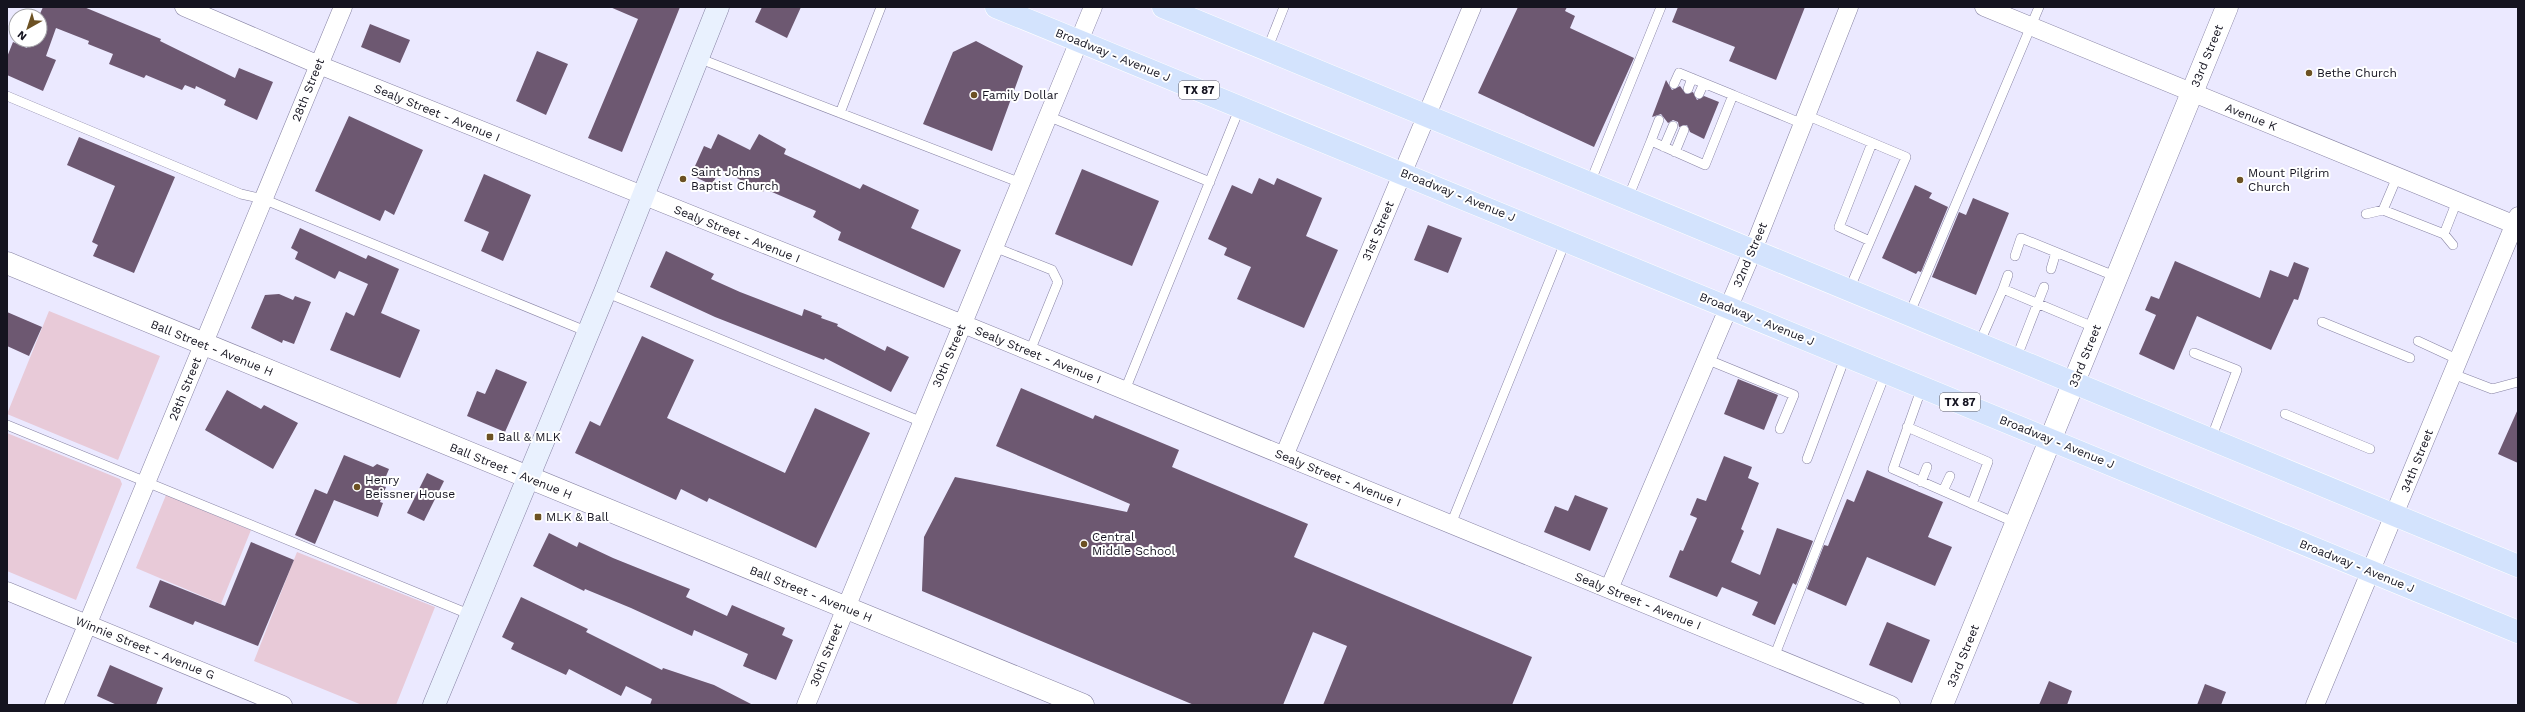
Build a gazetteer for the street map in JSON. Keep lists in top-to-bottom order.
{
  "streets": {
    "main road": ["Broadway - Avenue J", "TX 87"],
    "street": [
      "33rd Street",
      "28th Street",
      "Sealy Street - Avenue I",
      "Avenue K",
      "31st Street",
      "32nd Street",
      "Ball Street - Avenue H",
      "30th Street",
      "34th Street",
      "Winnie Street - Avenue G"
    ]
  },
  "crossings": [
    ["Broadway - Avenue J", "33rd Street"],
    ["Broadway - Avenue J", "31st Street"],
    ["Broadway - Avenue J", "32nd Street"],
    ["Broadway - Avenue J", "30th Street"],
    ["Broadway - Avenue J", "34th Street"],
    ["33rd Street", "Avenue K"],
    ["28th Street", "Sealy Street - Avenue I"],
    ["28th Street", "Ball Street - Avenue H"],
    ["28th Street", "Winnie Street - Avenue G"],
    ["Sealy Street - Avenue I", "31st Street"],
    ["Sealy Street - Avenue I", "32nd Street"],
    ["Sealy Street - Avenue I", "30th Street"],
    ["Avenue K", "34th Street"],
    ["Ball Street - Avenue H", "30th Street"]
  ],
  "places": {
    "other": [
      "Bethe Church",
      "Family Dollar",
      "Saint Johns Baptist Church",
      "Mount Pilgrim Church",
      "Henry Beissner House",
      "Central Middle School"
    ],
    "transit": ["Ball & MLK", "MLK & Ball"]
  },
  "north": "bottom left"
}
